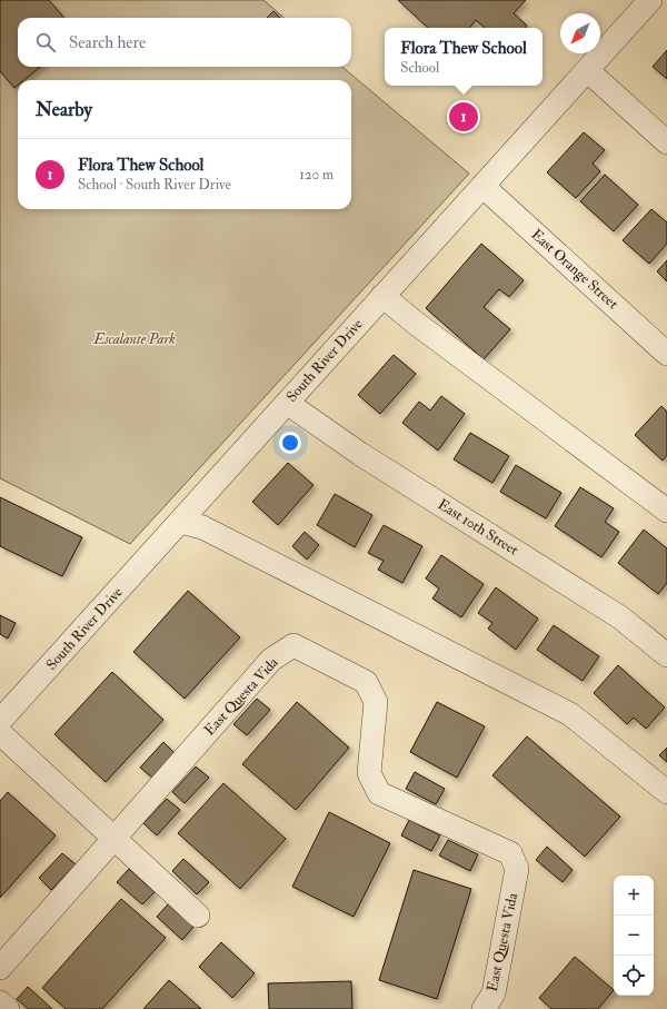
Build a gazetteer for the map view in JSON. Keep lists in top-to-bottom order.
{
  "streets": {
    "street": [
      "East Orange Street",
      "South River Drive",
      "East 10th Street",
      "East Questa Vida"
    ]
  },
  "crossings": [
    ["East Orange Street", "South River Drive"],
    ["South River Drive", "East 10th Street"]
  ],
  "parks": ["Escalante Park"],
  "north": "bottom left",
  "page": {
    "search": "Search here",
    "popup": ["Flora Thew School", "School"],
    "heading": "Nearby",
    "pins": "1",
    "list": [
      {
        "mark": "1",
        "name": "Flora Thew School",
        "note": "School · South River Drive",
        "value": "120 m"
      }
    ],
    "map_buttons": ["+", "−"]
  }
}
